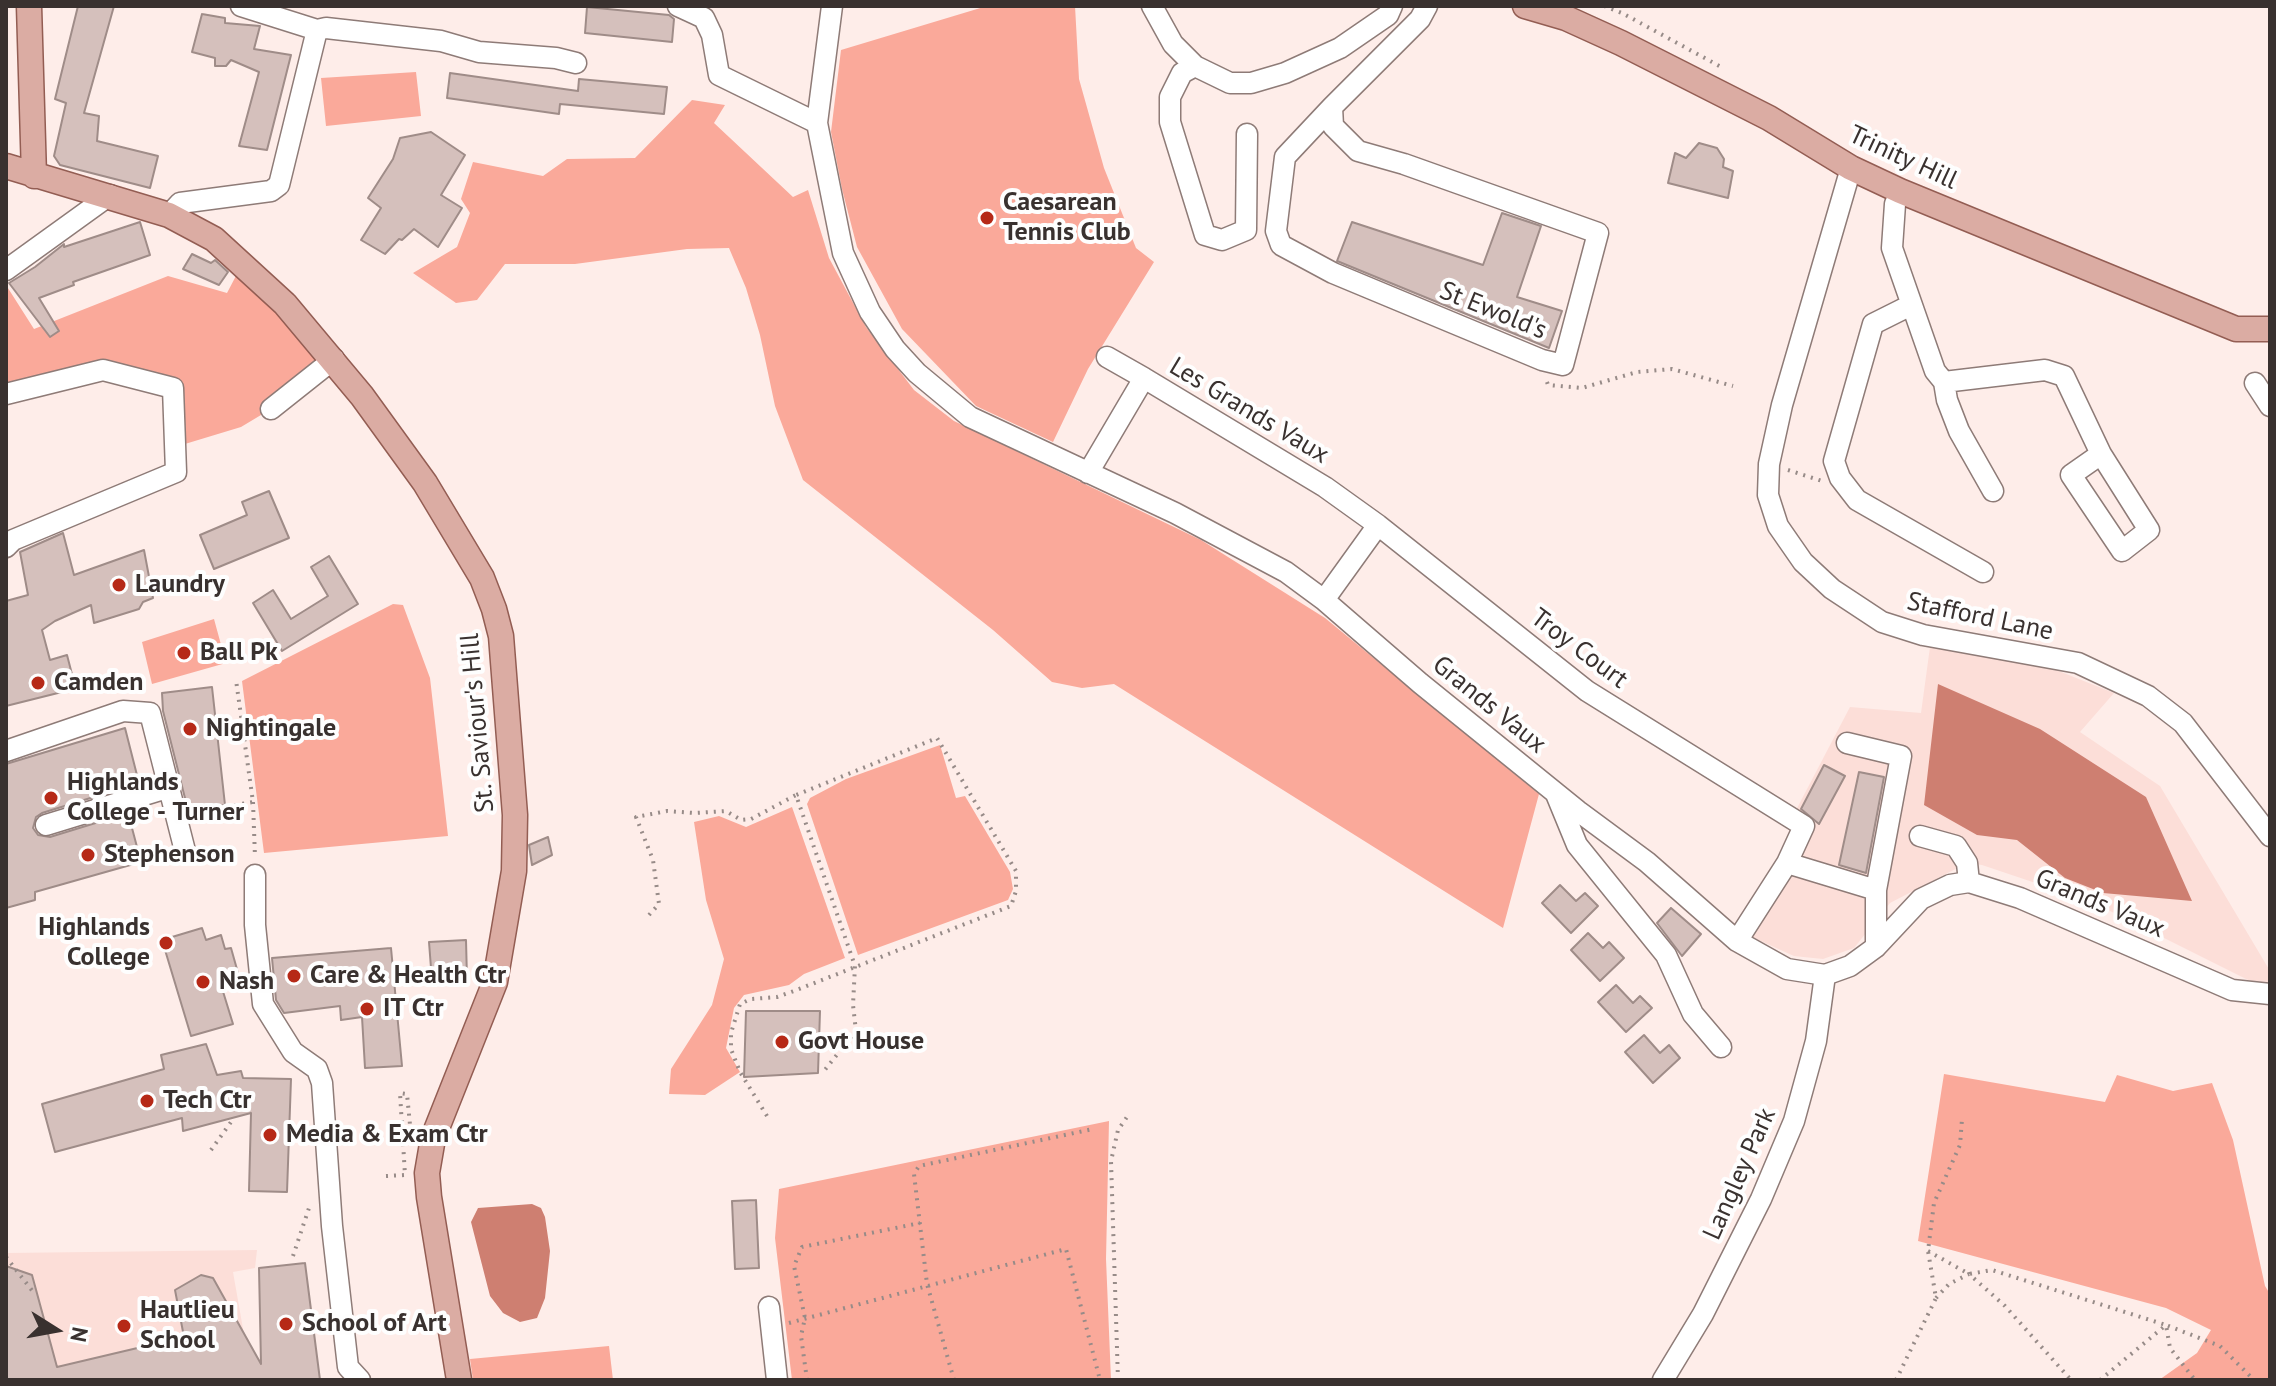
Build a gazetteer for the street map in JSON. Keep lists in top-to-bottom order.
{
  "streets": {
    "main road": ["Trinity Hill", "St. Saviour's Hill"],
    "street": [
      "St Ewold's",
      "Les Grands Vaux",
      "Stafford Lane",
      "Troy Court",
      "Grands Vaux",
      "Langley Park"
    ]
  },
  "crossings": [
    ["Trinity Hill", "Stafford Lane"],
    ["Les Grands Vaux", "Troy Court"],
    ["Les Grands Vaux", "Grands Vaux"],
    ["Grands Vaux", "Langley Park"]
  ],
  "places": [
    "Caesarean Tennis Club",
    "Laundry",
    "Ball Pk",
    "Camden",
    "Nightingale",
    "Highlands College - Turner",
    "Stephenson",
    "Highlands College",
    "Care & Health Ctr",
    "Nash",
    "IT Ctr",
    "Govt House",
    "Tech Ctr",
    "Media & Exam Ctr",
    "School of Art",
    "Hautlieu School"
  ],
  "north": "right"
}
